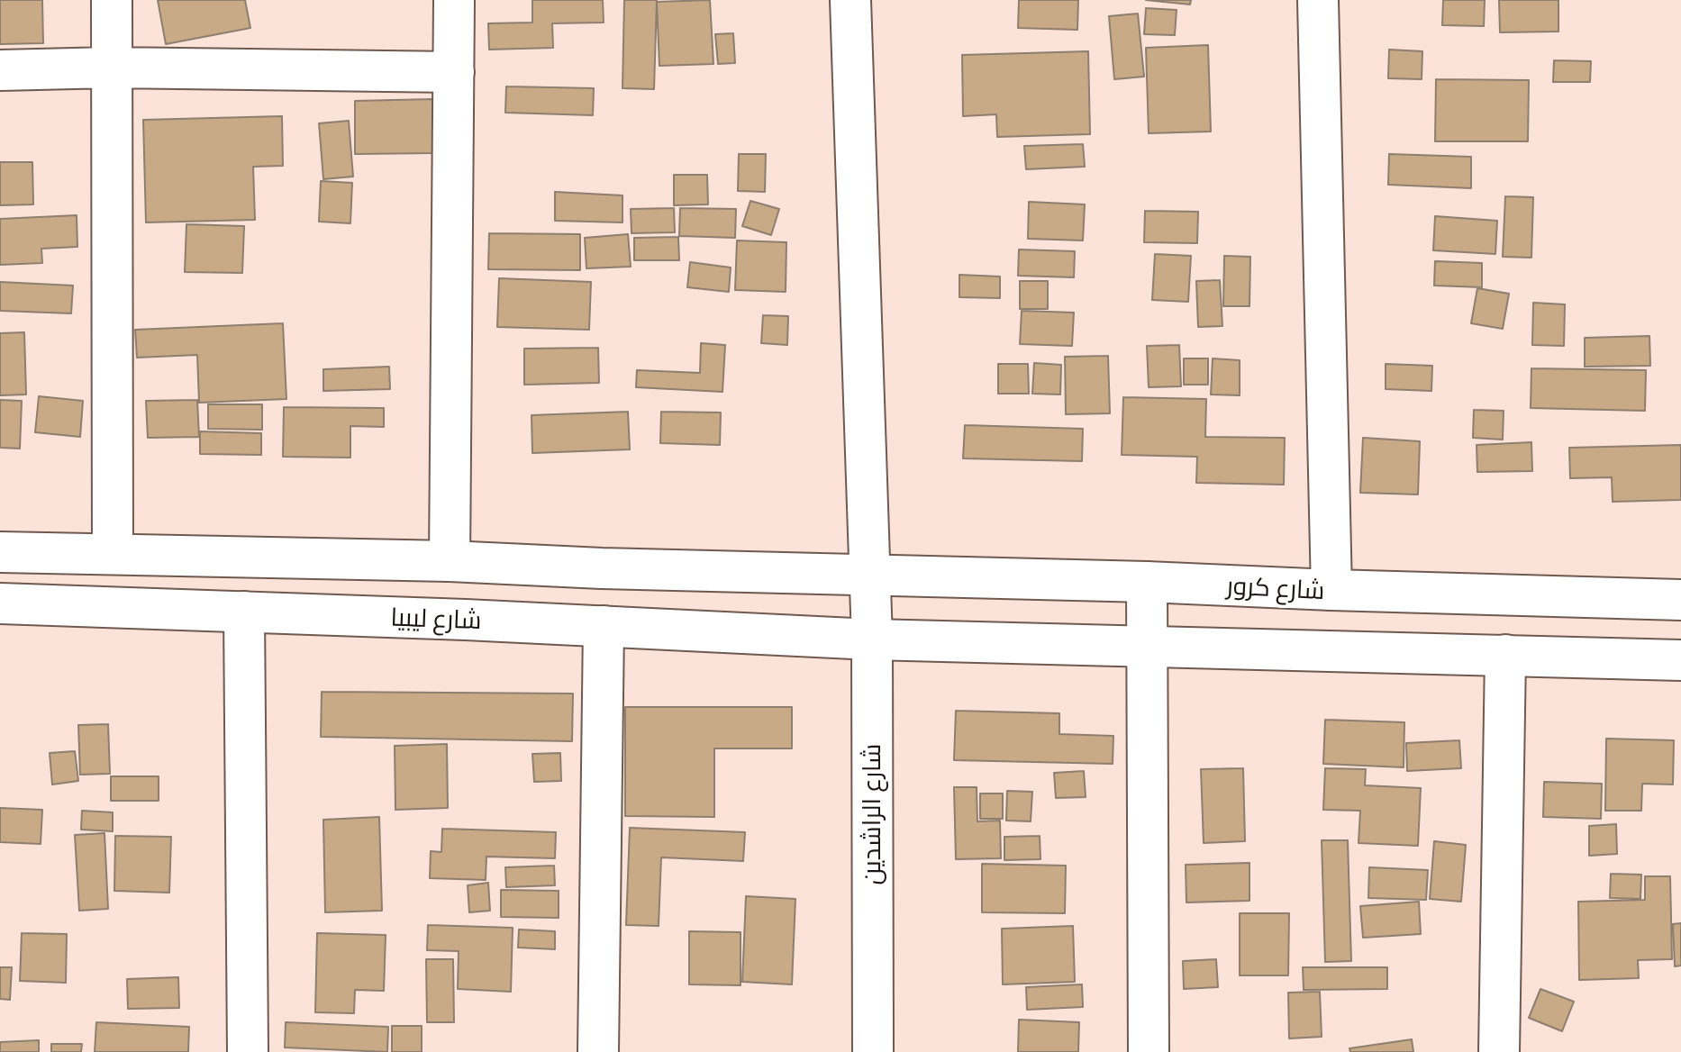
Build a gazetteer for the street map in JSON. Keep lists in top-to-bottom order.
{
  "streets": {
    "street": ["شارع كرور", "شارع ليبيا", "شارع الراشدين"]
  },
  "crossings": [
    ["شارع كرور", "شارع الراشدين"],
    ["شارع ليبيا", "شارع الراشدين"]
  ]
}
